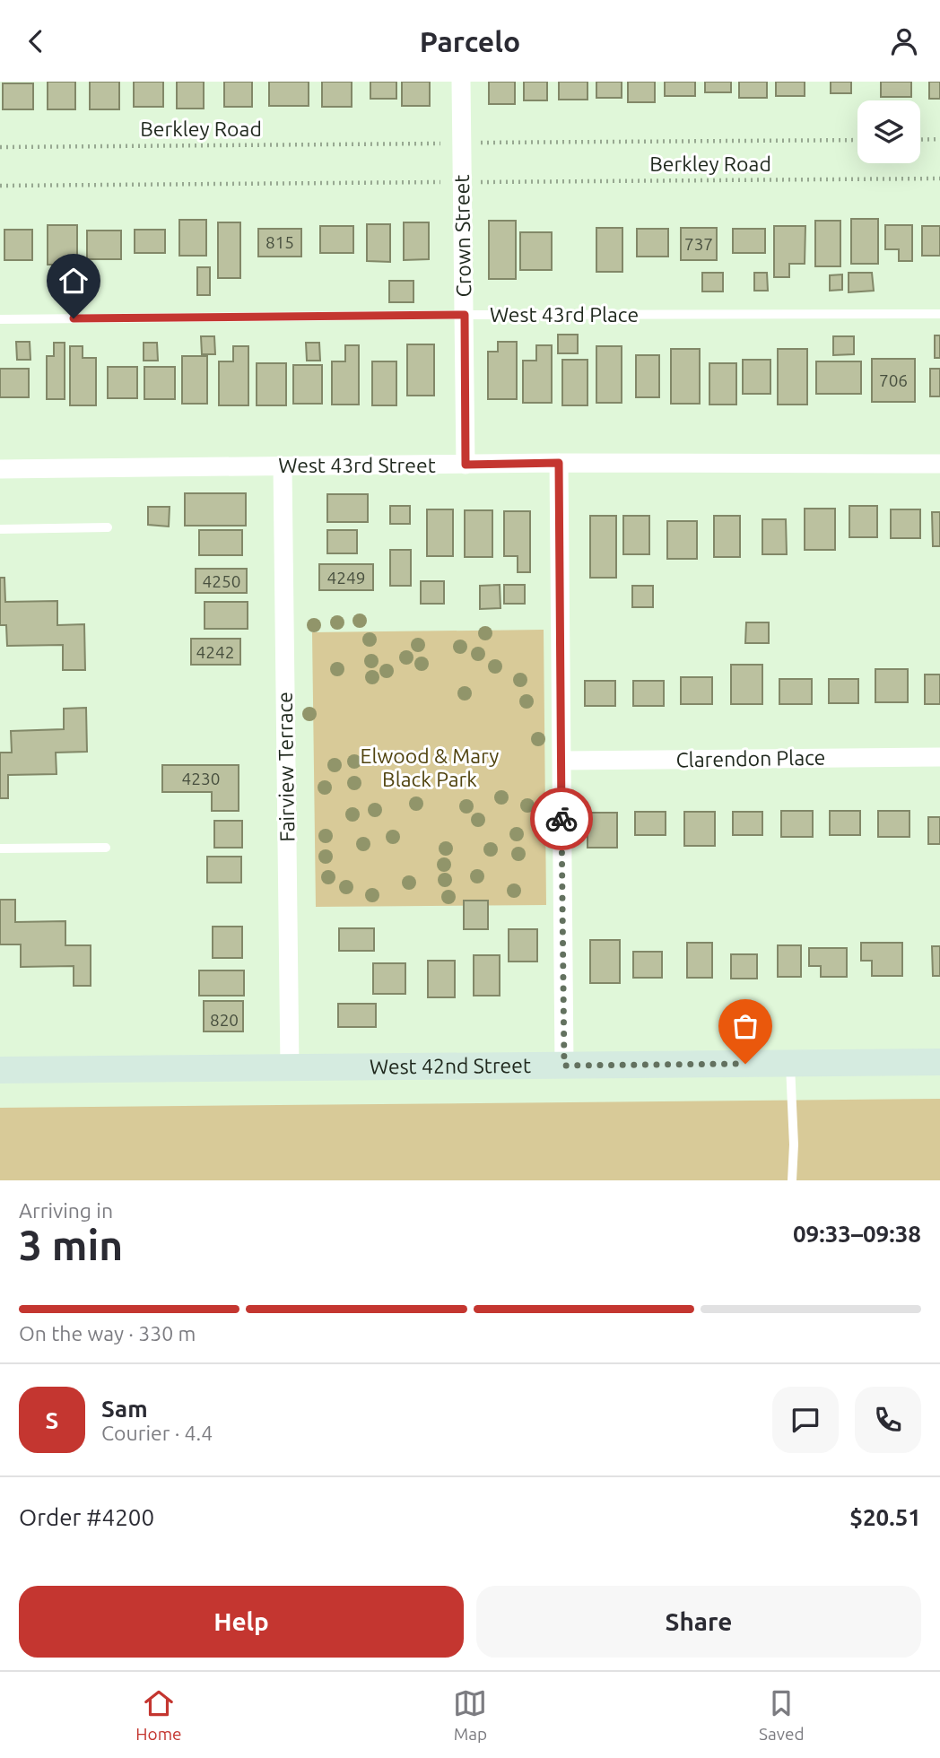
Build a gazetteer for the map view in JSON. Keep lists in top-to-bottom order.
{
  "streets": {
    "street": [
      "Crown Street",
      "West 43rd Street",
      "Clarendon Place",
      "Fairview Terrace",
      "West 42nd Street"
    ],
    "lane": ["West 43rd Place"],
    "path": ["Berkley Road"]
  },
  "crossings": [
    ["Crown Street", "West 43rd Place"],
    ["Crown Street", "West 43rd Street"],
    ["West 43rd Street", "Fairview Terrace"],
    ["Fairview Terrace", "West 42nd Street"]
  ],
  "parks": ["Elwood & Mary Black Park"],
  "house_numbers": [
    "815",
    "737",
    "706",
    "4249",
    "4250",
    "4242",
    "4230",
    "820"
  ],
  "page": {
    "header": "Parcelo",
    "heading": ["3 min", "Arriving in", "09:33–09:38"],
    "panel": [
      "Sam",
      "Courier · 4.4",
      "Order #4200",
      "$20.51"
    ],
    "bar": "On the way · 330 m",
    "round": "S",
    "buttons": ["Help", "Share"],
    "tabs": ["Home", "Map", "Saved"]
  }
}
